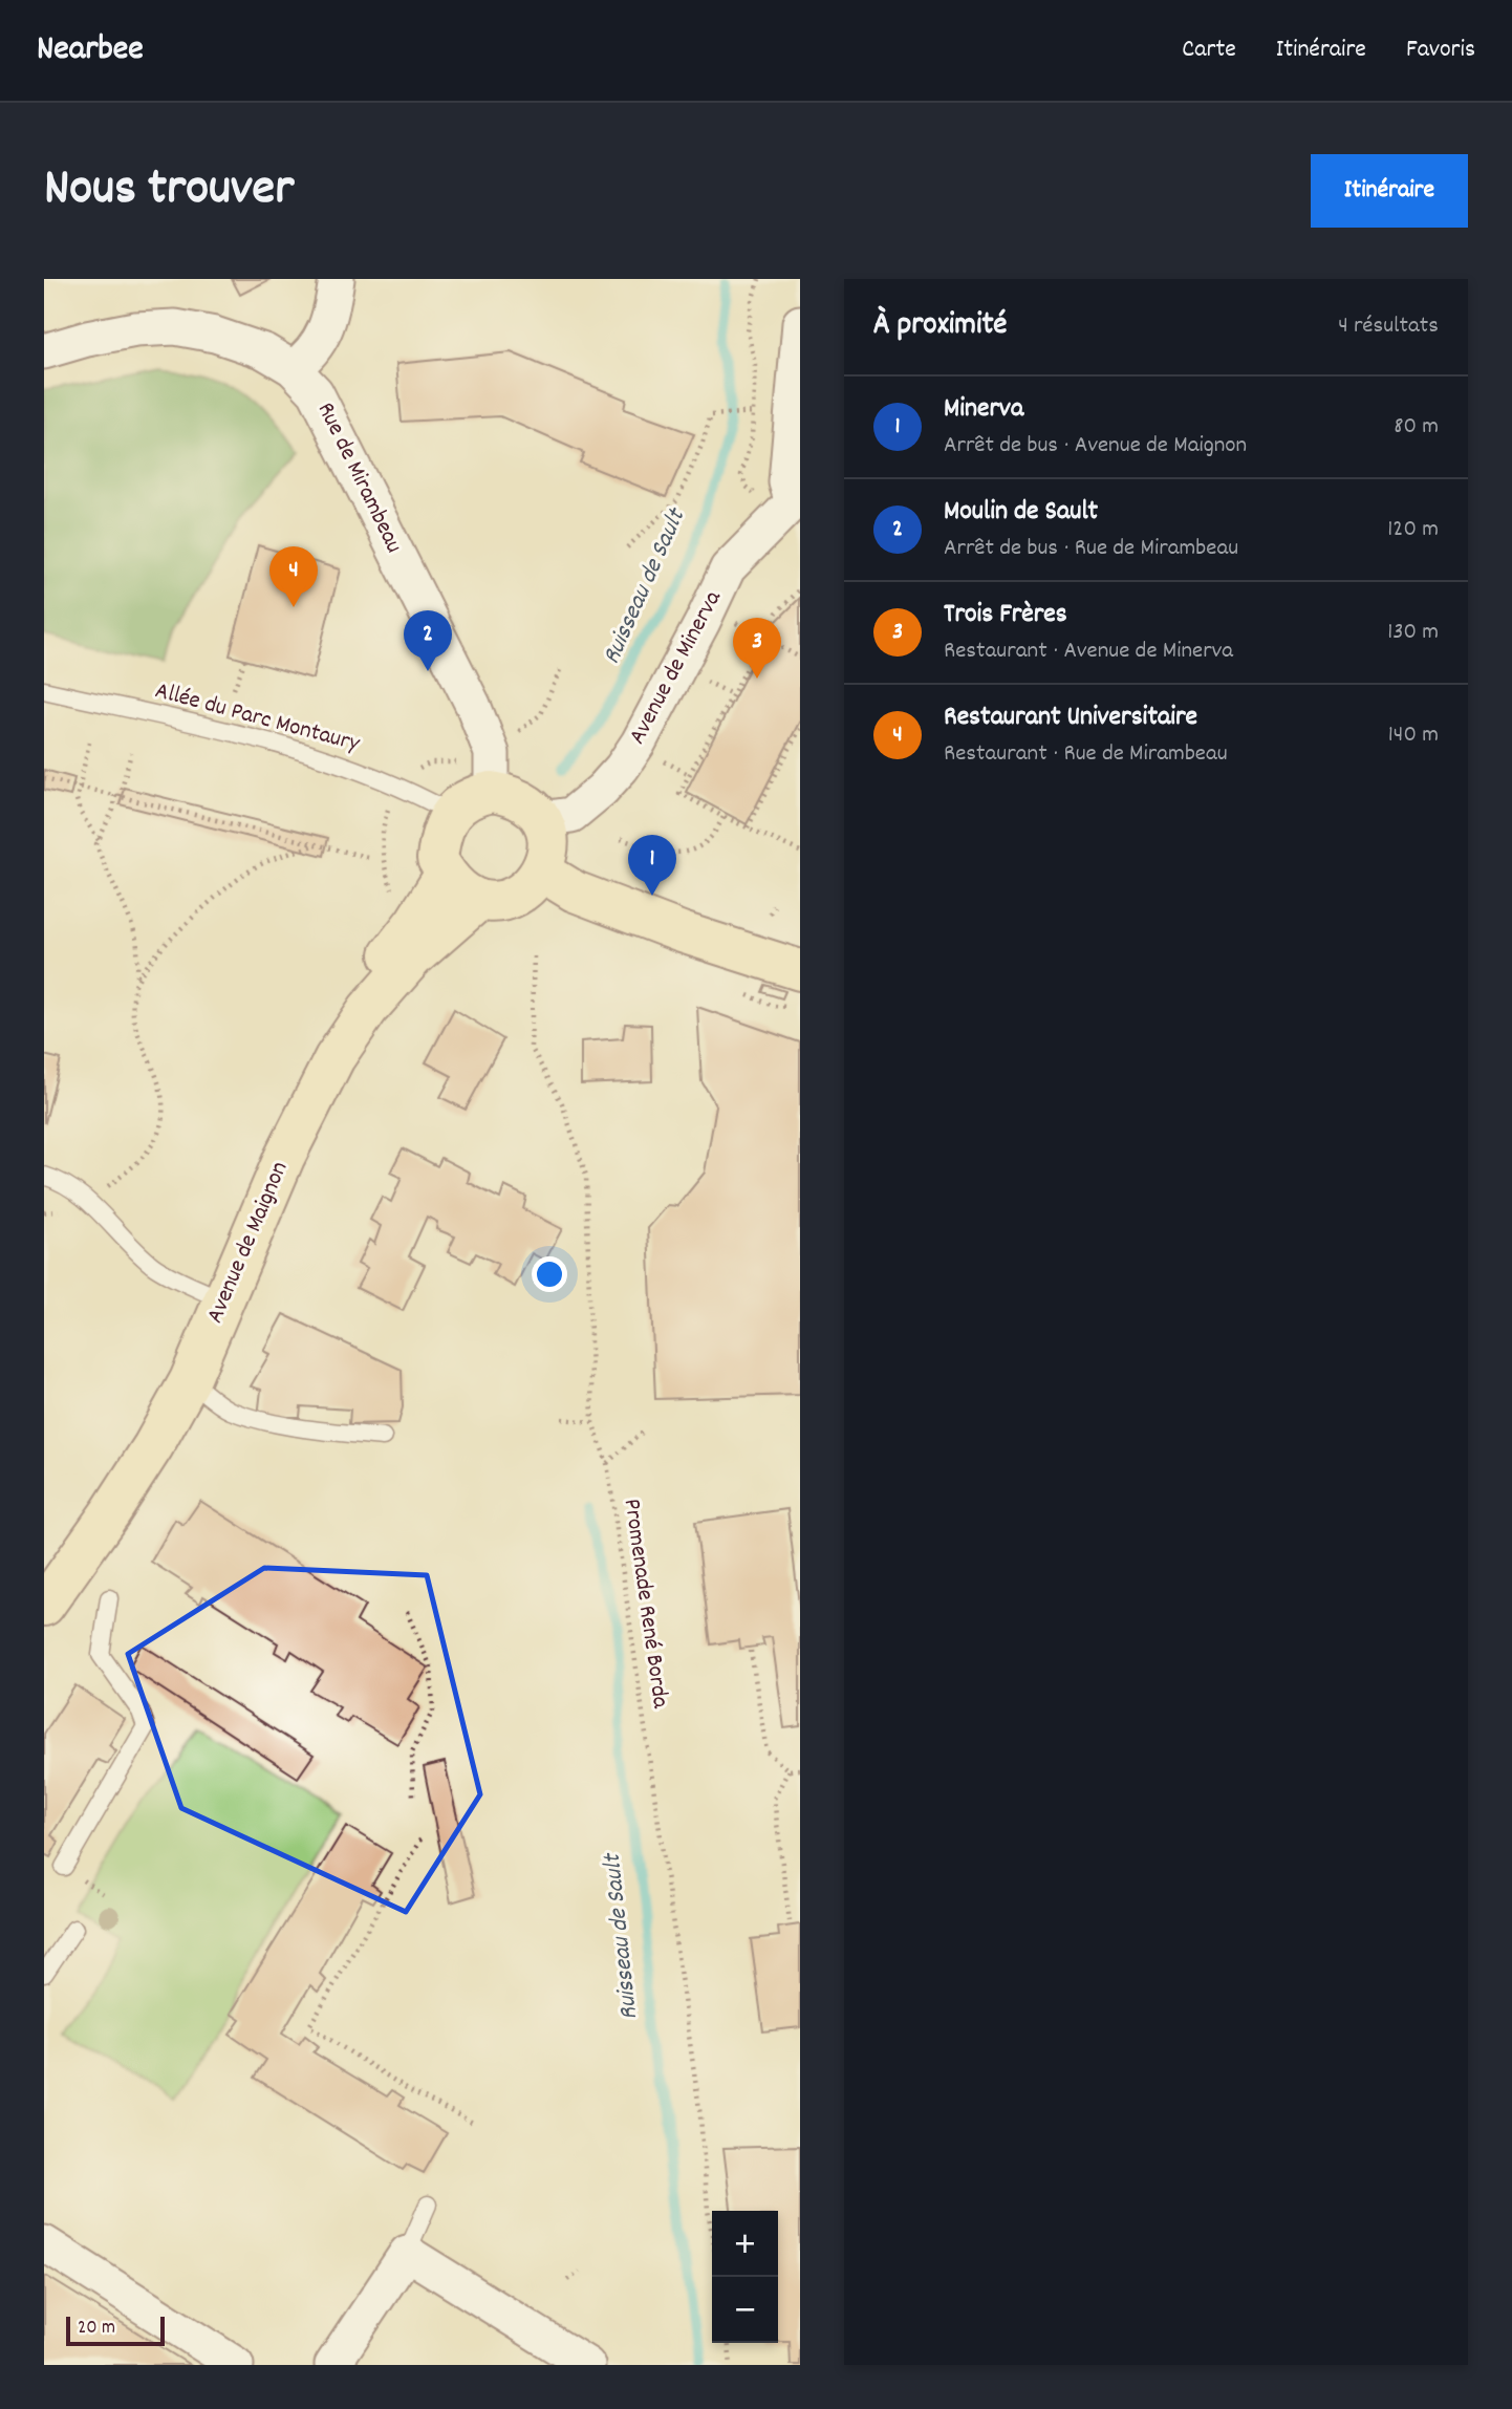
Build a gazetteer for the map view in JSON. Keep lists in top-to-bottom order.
{
  "streets": {
    "street": ["Rue de Mirambeau", "Avenue de Minerva", "Avenue de Maignon"],
    "lane": ["Allée du Parc Montaury"],
    "path": ["Promenade René Borda"]
  },
  "crossings": [
    ["Rue de Mirambeau", "Avenue de Minerva"],
    ["Rue de Mirambeau", "Allée du Parc Montaury"],
    ["Rue de Mirambeau", "Avenue de Maignon"],
    ["Avenue de Minerva", "Allée du Parc Montaury"],
    ["Avenue de Minerva", "Avenue de Maignon"],
    ["Allée du Parc Montaury", "Avenue de Maignon"]
  ],
  "water": ["Ruisseau de Sault"],
  "scale_bar": "20 m",
  "page": {
    "header": "Nearbee",
    "nav": ["Carte", "Itinéraire", "Favoris"],
    "title": "Nous trouver",
    "buttons": "Itinéraire",
    "heading": ["À proximité", "4 résultats"],
    "list": [
      {
        "mark": "1",
        "name": "Minerva",
        "note": "Arrêt de bus · Avenue de Maignon",
        "value": "80 m"
      },
      {
        "mark": "2",
        "name": "Moulin de Sault",
        "note": "Arrêt de bus · Rue de Mirambeau",
        "value": "120 m"
      },
      {
        "mark": "3",
        "name": "Trois Frères",
        "note": "Restaurant · Avenue de Minerva",
        "value": "130 m"
      },
      {
        "mark": "4",
        "name": "Restaurant Universitaire",
        "note": "Restaurant · Rue de Mirambeau",
        "value": "140 m"
      }
    ],
    "pins": [
      "4",
      "2",
      "3",
      "1"
    ],
    "map_buttons": ["+", "−"],
    "scale": "20 m"
  }
}
